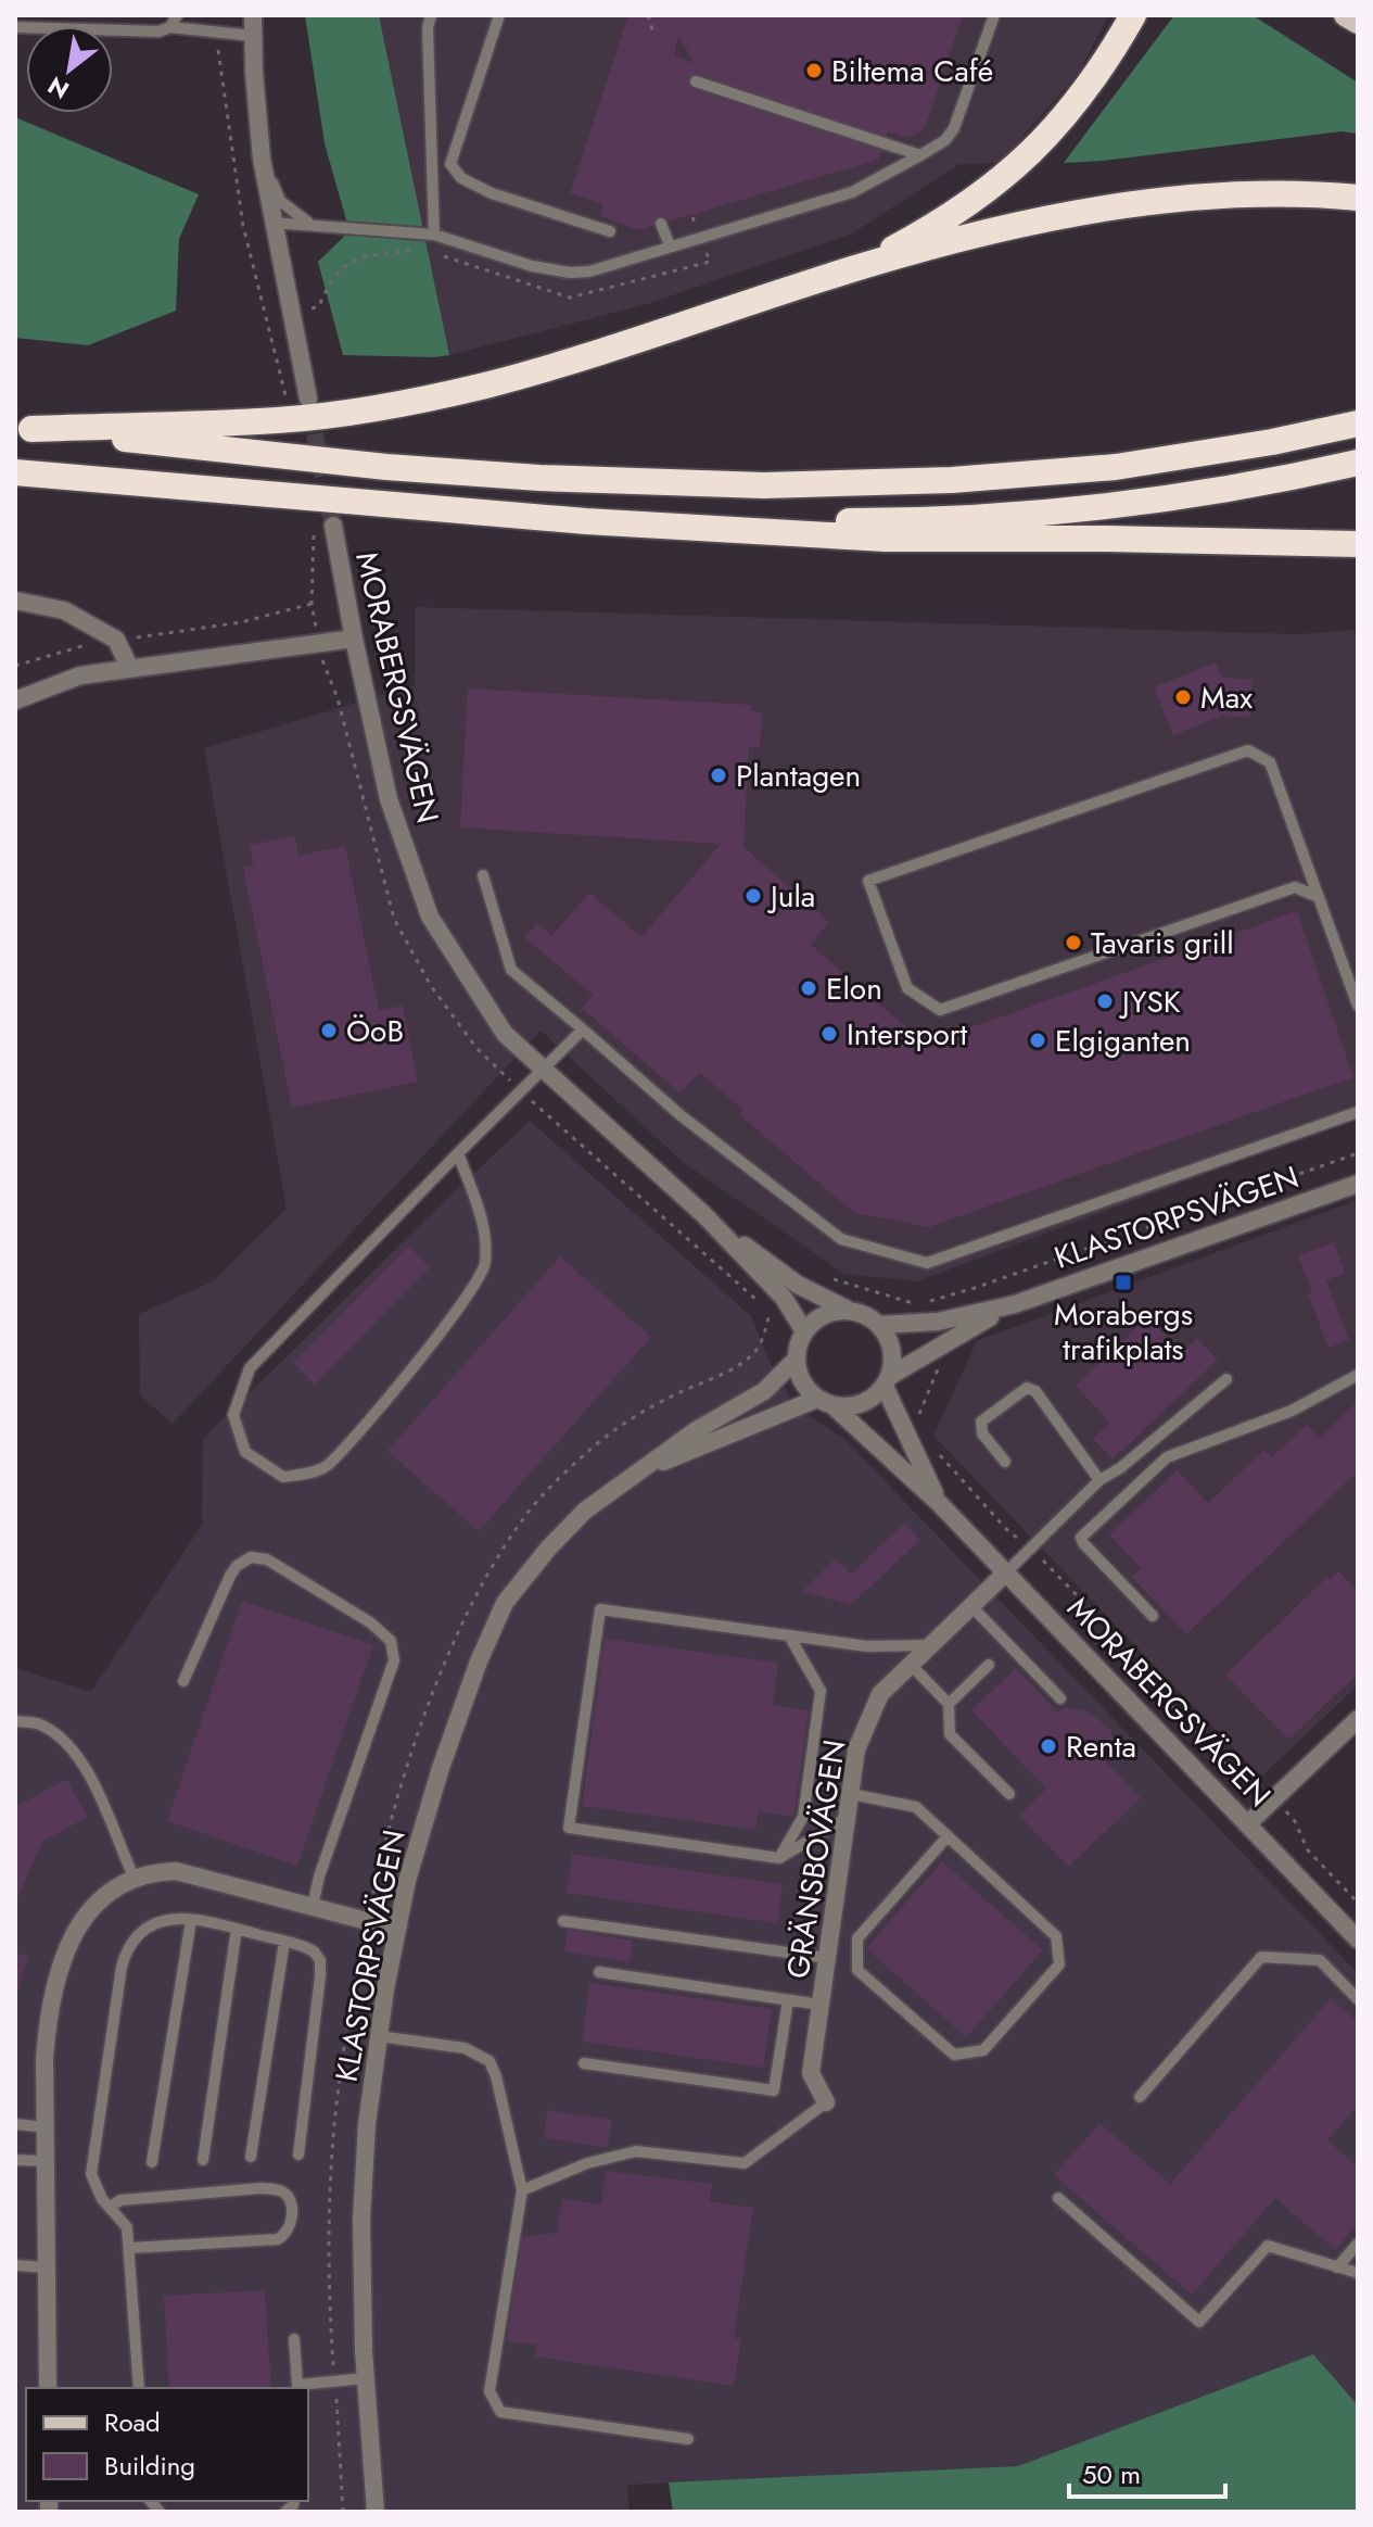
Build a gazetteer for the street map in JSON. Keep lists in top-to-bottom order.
{
  "streets": {
    "street": ["MORABERGSVÄGEN", "KLASTORPSVÄGEN", "GRÄNSBOVÄGEN"]
  },
  "crossings": [
    ["MORABERGSVÄGEN", "KLASTORPSVÄGEN"],
    ["MORABERGSVÄGEN", "GRÄNSBOVÄGEN"]
  ],
  "places": {
    "other": [
      "Biltema Café",
      "Max",
      "Plantagen",
      "Jula",
      "Tavaris grill",
      "Elon",
      "JYSK",
      "ÖoB",
      "Intersport",
      "Elgiganten",
      "Renta"
    ],
    "transit": ["Morabergs trafikplats"]
  },
  "legend": ["Road", "Building"],
  "scale_bar": "50 m",
  "north": "bottom left"
}
